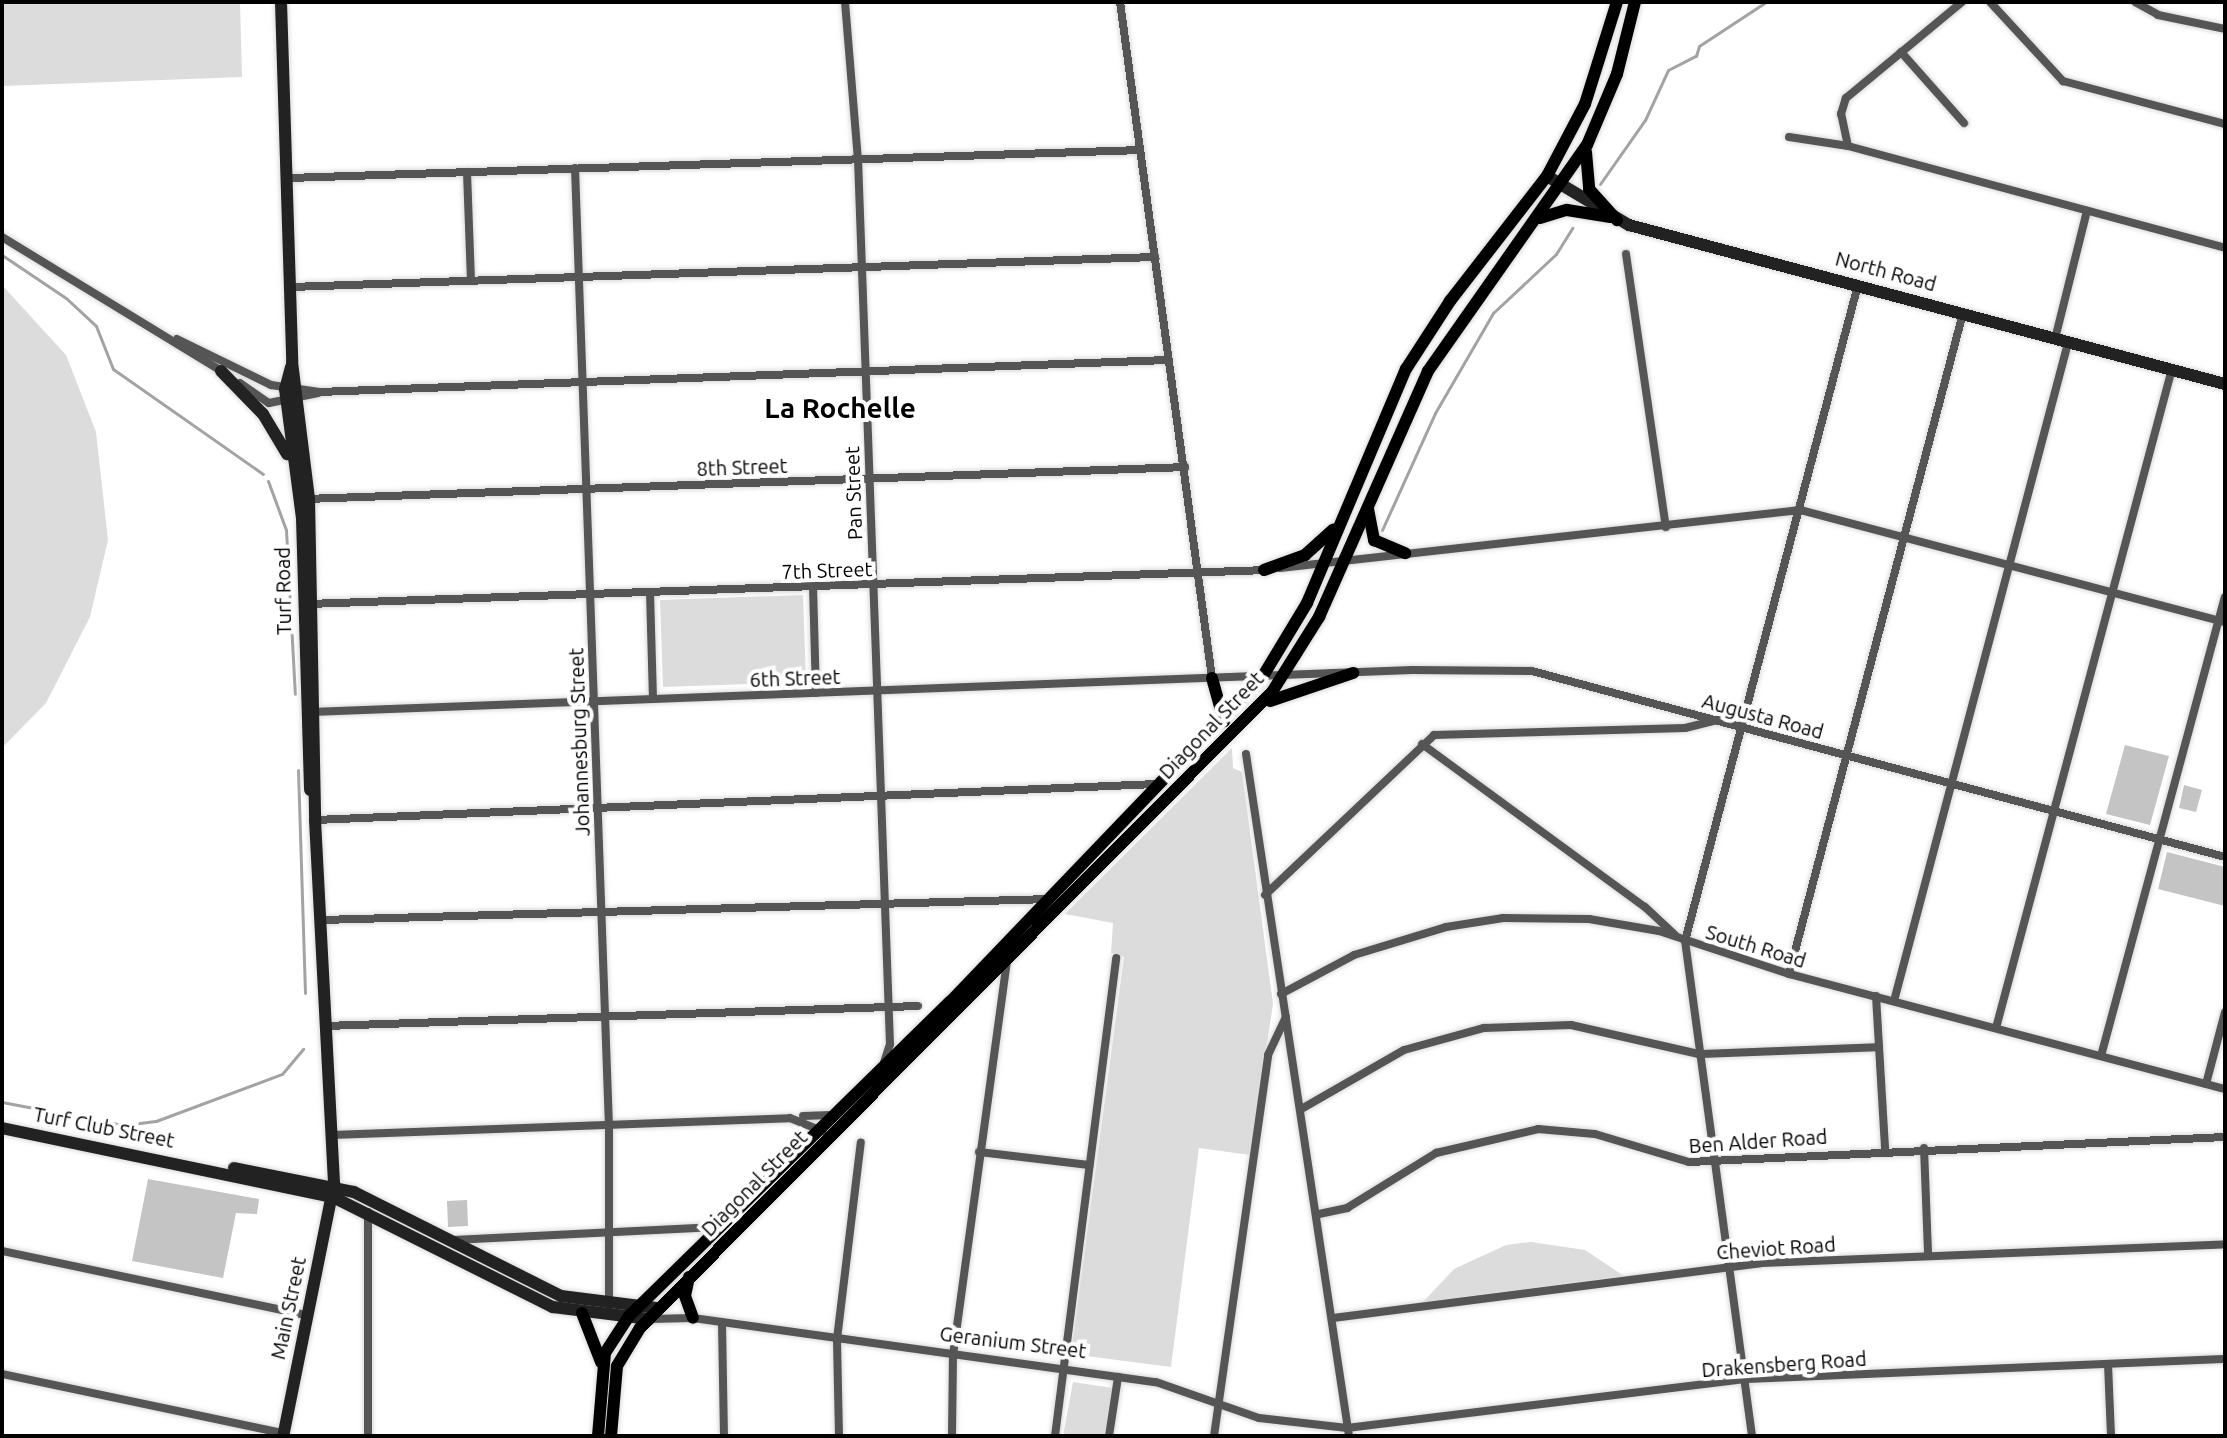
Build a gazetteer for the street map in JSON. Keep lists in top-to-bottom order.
{
  "streets": {
    "main road": [
      "North Road",
      "Turf Road",
      "Diagonal Street",
      "Turf Club Street",
      "Main Street",
      "Geranium Street"
    ],
    "street": [
      "8th Street",
      "Pan Street",
      "7th Street",
      "6th Street",
      "Augusta Road",
      "Johannesburg Street",
      "South Road",
      "Ben Alder Road",
      "Cheviot Road",
      "Drakensberg Road"
    ]
  },
  "crossings": [
    ["North Road", "Diagonal Street"],
    ["8th Street", "Pan Street"],
    ["8th Street", "Turf Road"],
    ["8th Street", "Johannesburg Street"],
    ["Pan Street", "7th Street"],
    ["Pan Street", "6th Street"],
    ["Pan Street", "Diagonal Street"],
    ["7th Street", "Turf Road"],
    ["7th Street", "Diagonal Street"],
    ["7th Street", "Johannesburg Street"],
    ["Turf Road", "6th Street"],
    ["Turf Road", "Turf Club Street"],
    ["Turf Road", "Main Street"],
    ["Turf Road", "Geranium Street"],
    ["6th Street", "Augusta Road"],
    ["6th Street", "Diagonal Street"],
    ["6th Street", "Johannesburg Street"],
    ["Augusta Road", "Diagonal Street"],
    ["Diagonal Street", "Geranium Street"],
    ["Johannesburg Street", "Geranium Street"],
    ["Turf Club Street", "Main Street"],
    ["Turf Club Street", "Geranium Street"],
    ["Main Street", "Geranium Street"],
    ["Geranium Street", "Drakensberg Road"]
  ],
  "districts": ["La Rochelle"]
}
